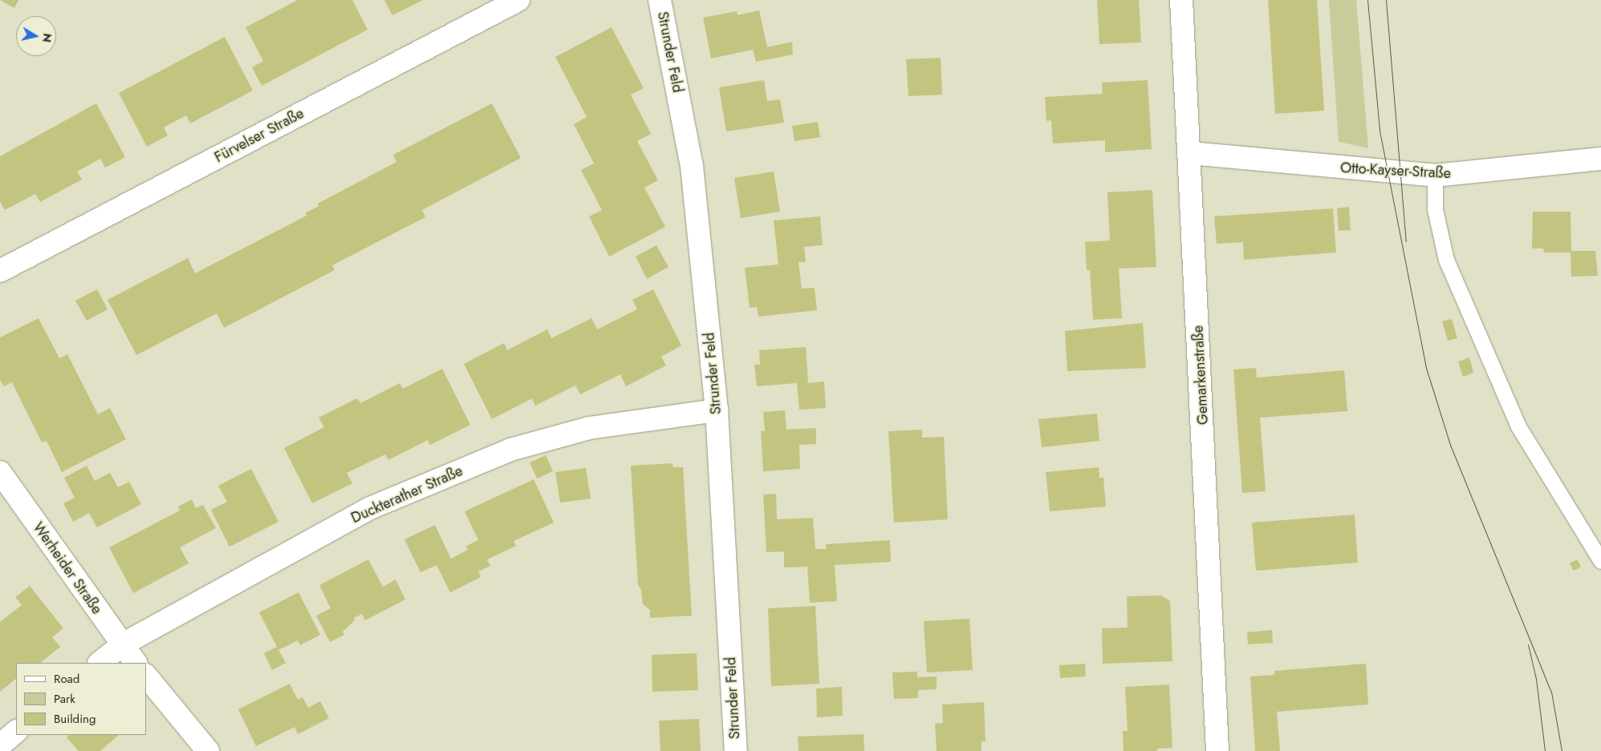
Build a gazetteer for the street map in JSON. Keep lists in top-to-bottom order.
{
  "streets": {
    "street": [
      "Strunder Feld",
      "Fürvelser Straße",
      "Otto-Kayser-Straße",
      "Gemarkenstraße",
      "Duckterather Straße",
      "Werheider Straße"
    ]
  },
  "crossings": [
    ["Strunder Feld", "Duckterather Straße"],
    ["Otto-Kayser-Straße", "Gemarkenstraße"],
    ["Duckterather Straße", "Werheider Straße"]
  ],
  "legend": ["Road", "Park", "Building"],
  "north": "right"
}
